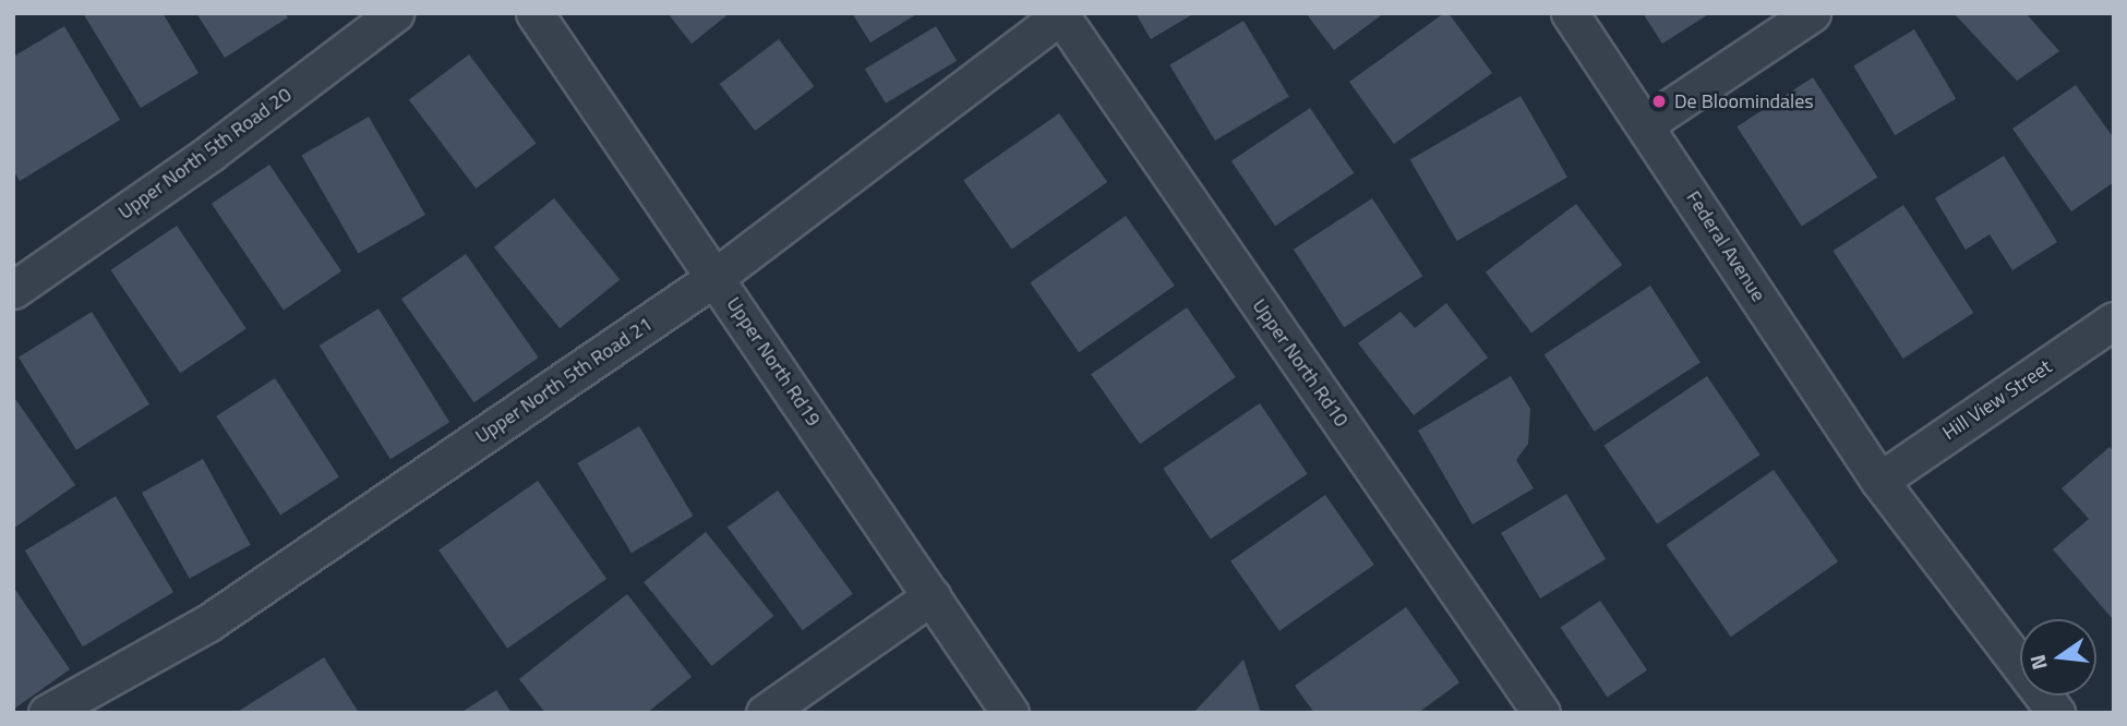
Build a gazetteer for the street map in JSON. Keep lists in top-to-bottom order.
{
  "streets": {
    "street": [
      "Upper North 5th Road 20",
      "Federal Avenue",
      "Upper North Rd19",
      "Upper North Rd10",
      "Upper North 5th Road 21",
      "Hill View Street"
    ]
  },
  "crossings": [
    ["Federal Avenue", "Hill View Street"],
    ["Upper North Rd19", "Upper North 5th Road 21"],
    ["Upper North Rd10", "Upper North 5th Road 21"]
  ],
  "places": ["De Bloomindales"],
  "north": "left"
}
